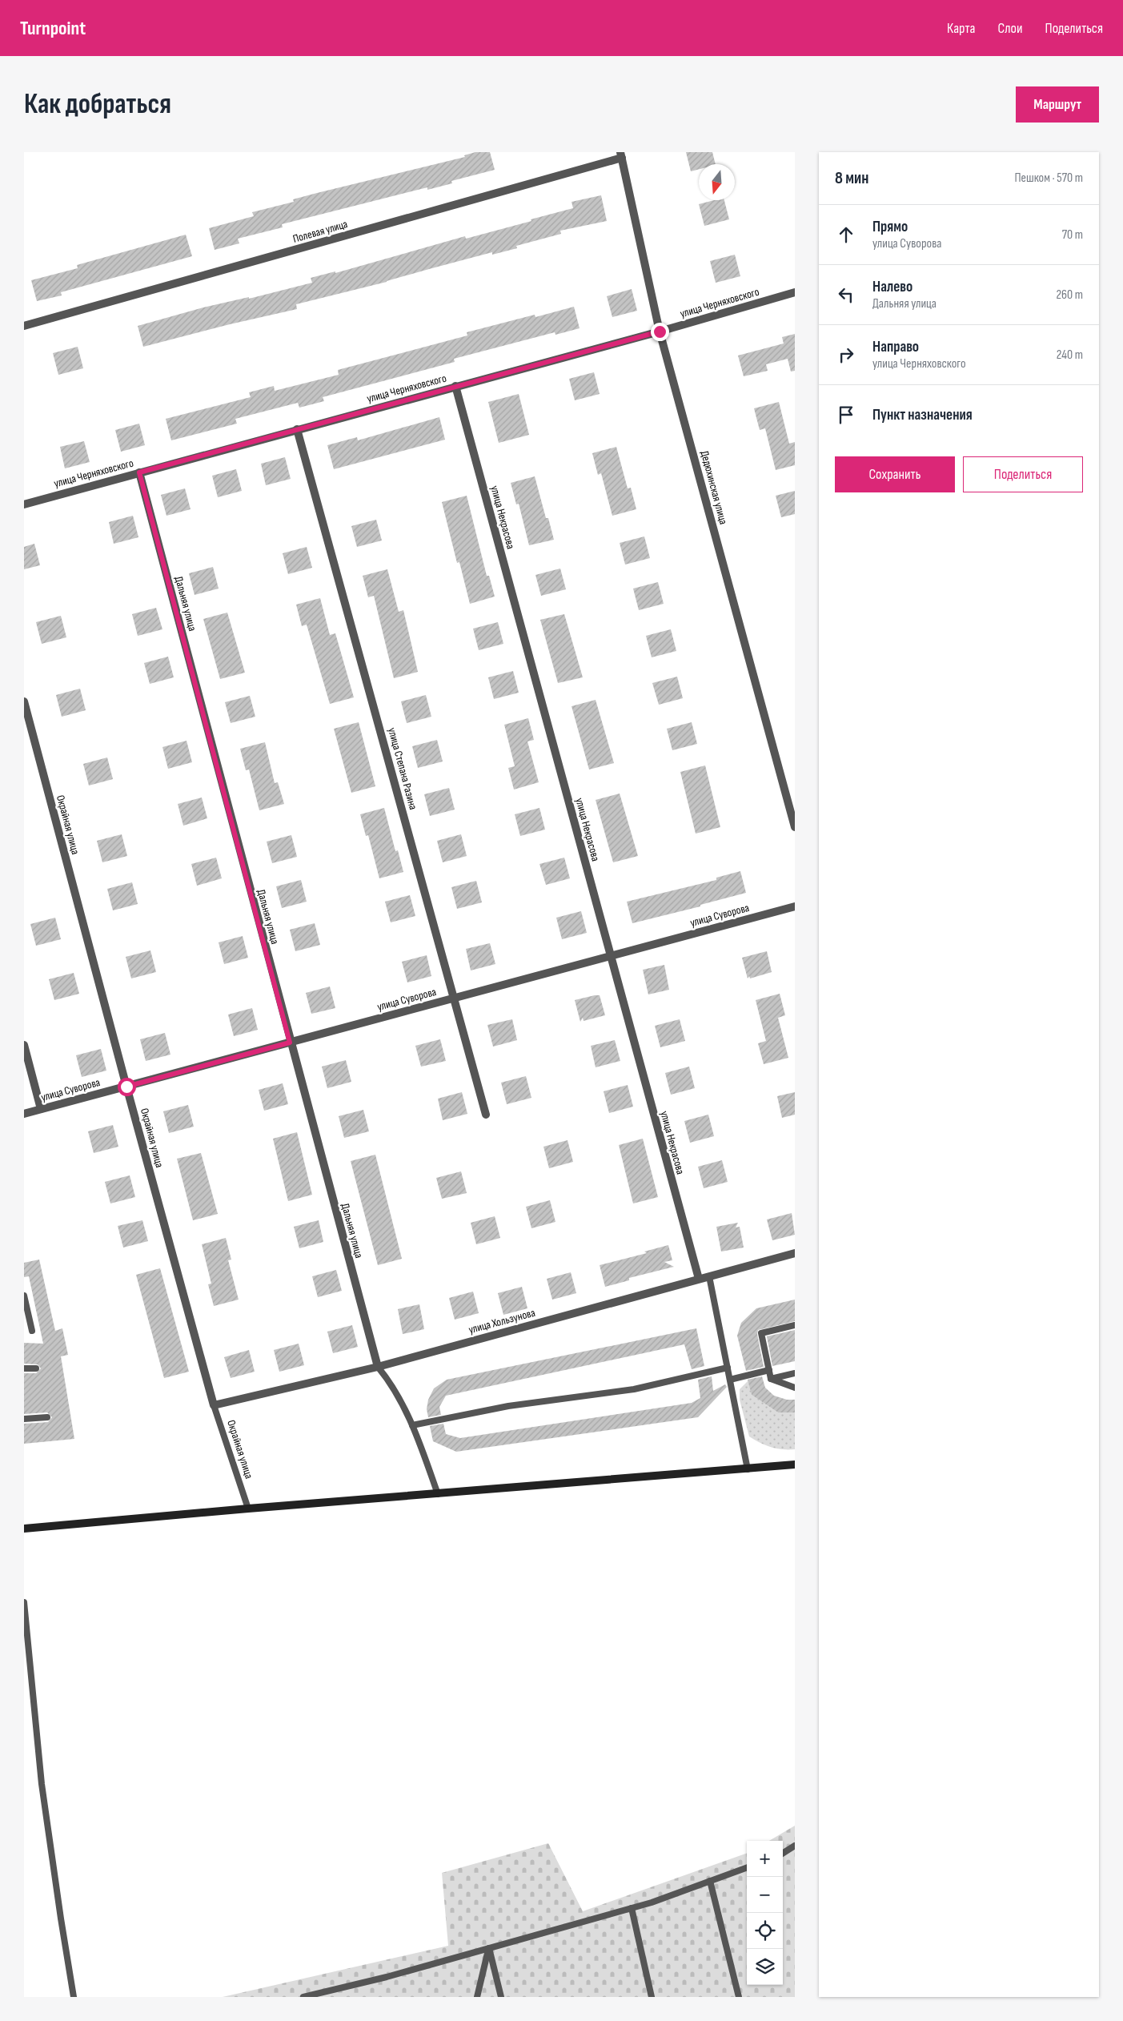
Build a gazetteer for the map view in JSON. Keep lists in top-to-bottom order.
{
  "streets": {
    "street": [
      "Полевая улица",
      "улица Черняховского",
      "Дедюхинская улица",
      "улица Некрасова",
      "Дальняя улица",
      "улица Степана Разина",
      "Окрайная улица",
      "улица Суворова",
      "улица Хользунова"
    ]
  },
  "crossings": [
    ["Полевая улица", "Дедюхинская улица"],
    ["улица Черняховского", "Дедюхинская улица"],
    ["улица Черняховского", "улица Некрасова"],
    ["улица Черняховского", "Дальняя улица"],
    ["улица Черняховского", "улица Степана Разина"],
    ["улица Некрасова", "улица Суворова"],
    ["улица Некрасова", "улица Хользунова"],
    ["Дальняя улица", "улица Суворова"],
    ["Дальняя улица", "улица Хользунова"],
    ["улица Степана Разина", "улица Суворова"],
    ["Окрайная улица", "улица Суворова"],
    ["Окрайная улица", "улица Хользунова"]
  ],
  "north": "bottom",
  "page": {
    "header": "Turnpoint",
    "nav": ["Карта", "Слои", "Поделиться"],
    "buttons": [
      "Маршрут",
      ["Сохранить", "Поделиться"]
    ],
    "title": "Как добраться",
    "heading": ["8 мин", "Пешком · 570 m"],
    "list": [
      ["Прямо", "улица Суворова", "70 m"],
      ["Налево", "Дальняя улица", "260 m"],
      ["Направо", "улица Черняховского", "240 m"],
      "Пункт назначения"
    ],
    "map_buttons": ["+", "−"]
  }
}
